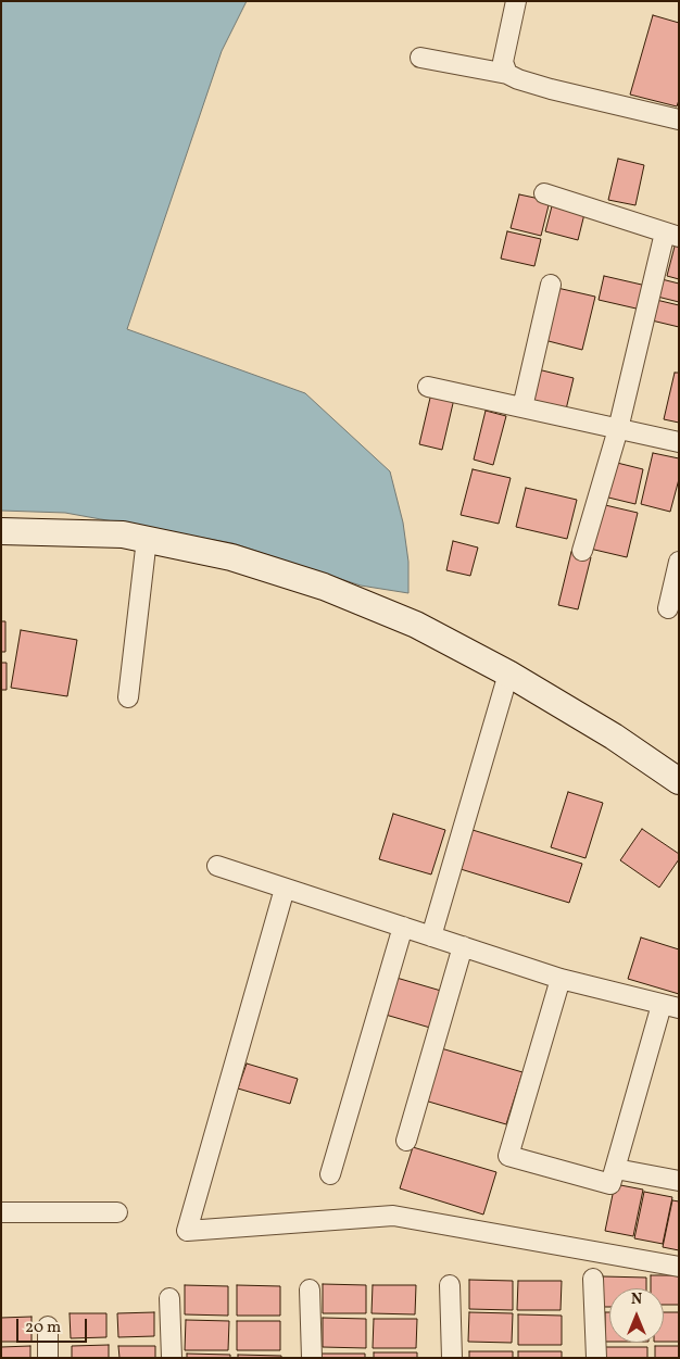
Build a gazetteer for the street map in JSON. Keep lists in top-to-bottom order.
{
  "scale_bar": "20 m",
  "north": "top"
}
